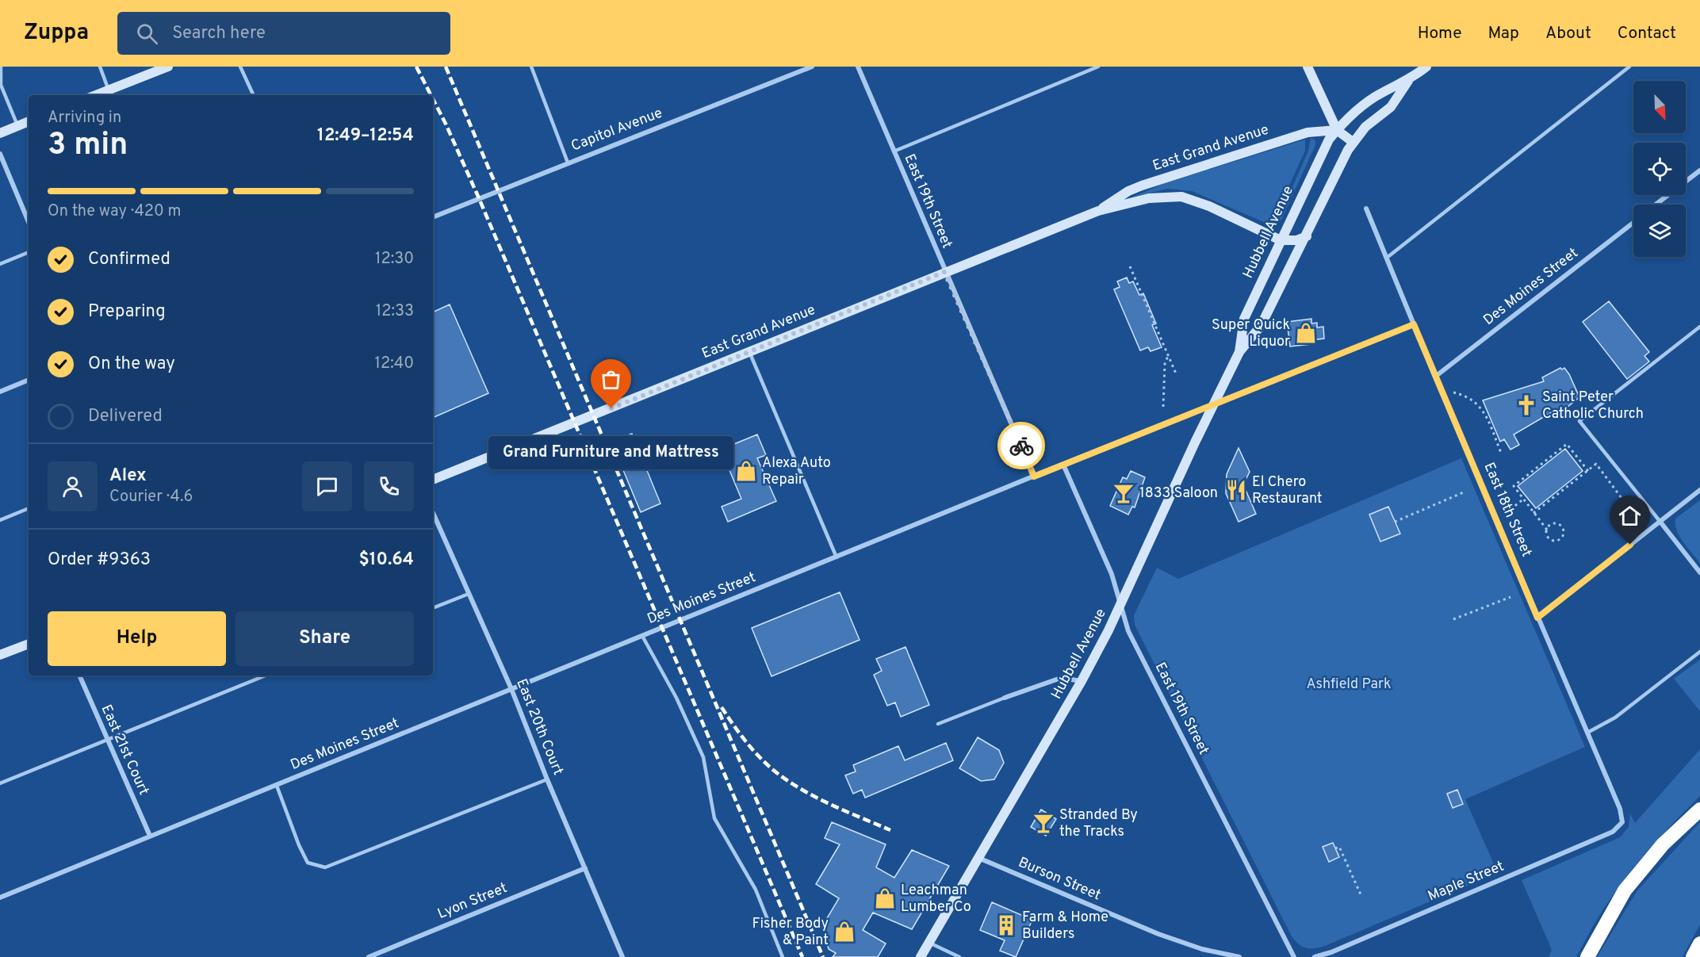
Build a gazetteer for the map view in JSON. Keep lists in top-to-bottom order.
{
  "streets": {
    "street": [
      "Capitol Avenue",
      "East Grand Avenue",
      "East 19th Street",
      "Hubbell Avenue",
      "Des Moines Street",
      "East 18th Street",
      "East 20th Court",
      "East 21st Court",
      "Burson Street",
      "Maple Street",
      "Lyon Street"
    ]
  },
  "crossings": [
    ["East Grand Avenue", "East 19th Street"],
    ["East Grand Avenue", "Hubbell Avenue"],
    ["East 19th Street", "Hubbell Avenue"],
    ["East 19th Street", "Des Moines Street"],
    ["Hubbell Avenue", "Des Moines Street"],
    ["Hubbell Avenue", "Burson Street"],
    ["Des Moines Street", "East 18th Street"],
    ["Des Moines Street", "East 20th Court"],
    ["Des Moines Street", "East 21st Court"],
    ["East 18th Street", "Maple Street"],
    ["East 20th Court", "Lyon Street"]
  ],
  "parks": ["Ashfield Park"],
  "places": {
    "shop": [
      "Super Quick Liquor",
      "Alexa Auto Repair",
      "Leachman Lumber Co",
      "Fisher Body & Paint"
    ],
    "church": ["Saint Peter Catholic Church"],
    "other": ["Grand Furniture and Mattress"],
    "restaurant": ["El Chero Restaurant"],
    "bar": ["1833 Saloon", "Stranded By the Tracks"],
    "building": ["Farm & Home Builders"]
  },
  "north": "bottom right",
  "page": {
    "header": "Zuppa",
    "search": "Search here",
    "nav": [
      "Home",
      "Map",
      "About",
      "Contact"
    ],
    "heading": ["3 min", "Arriving in", "12:49–12:54"],
    "panel": [
      "Alex",
      "Courier · 4.6",
      "Order #9363",
      "$10.64"
    ],
    "bar": "On the way · 420 m",
    "list": [
      ["Confirmed", "12:30"],
      ["Preparing", "12:33"],
      ["On the way", "12:40"],
      "Delivered"
    ],
    "bubble": "Grand Furniture and Mattress",
    "buttons": ["Help", "Share"]
  }
}
